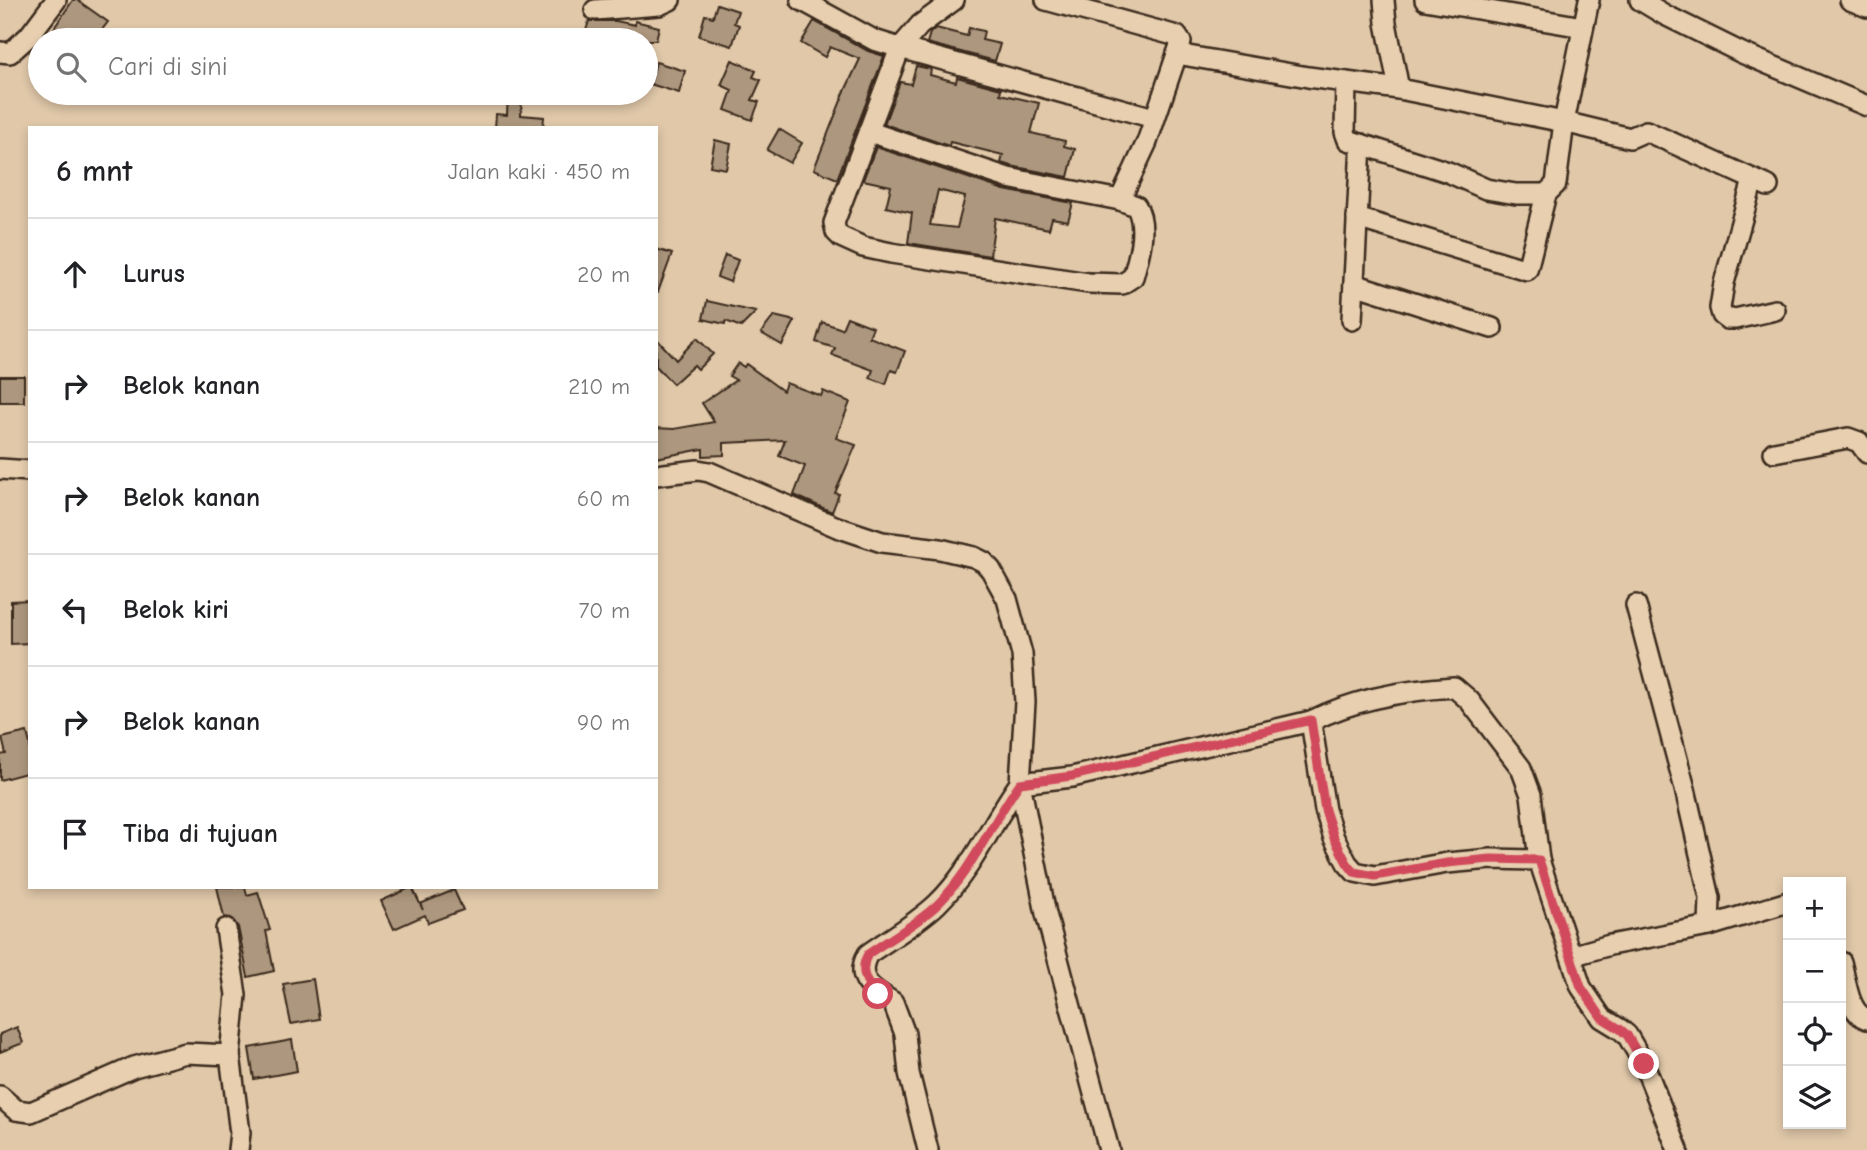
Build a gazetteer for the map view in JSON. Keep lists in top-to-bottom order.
{
  "page": {
    "search": "Cari di sini",
    "heading": ["6 mnt", "Jalan kaki · 450 m"],
    "list": [
      ["Lurus", "20 m"],
      ["Belok kanan", "210 m"],
      ["Belok kanan", "60 m"],
      ["Belok kiri", "70 m"],
      ["Belok kanan", "90 m"],
      "Tiba di tujuan"
    ],
    "map_buttons": ["+", "−"]
  }
}
